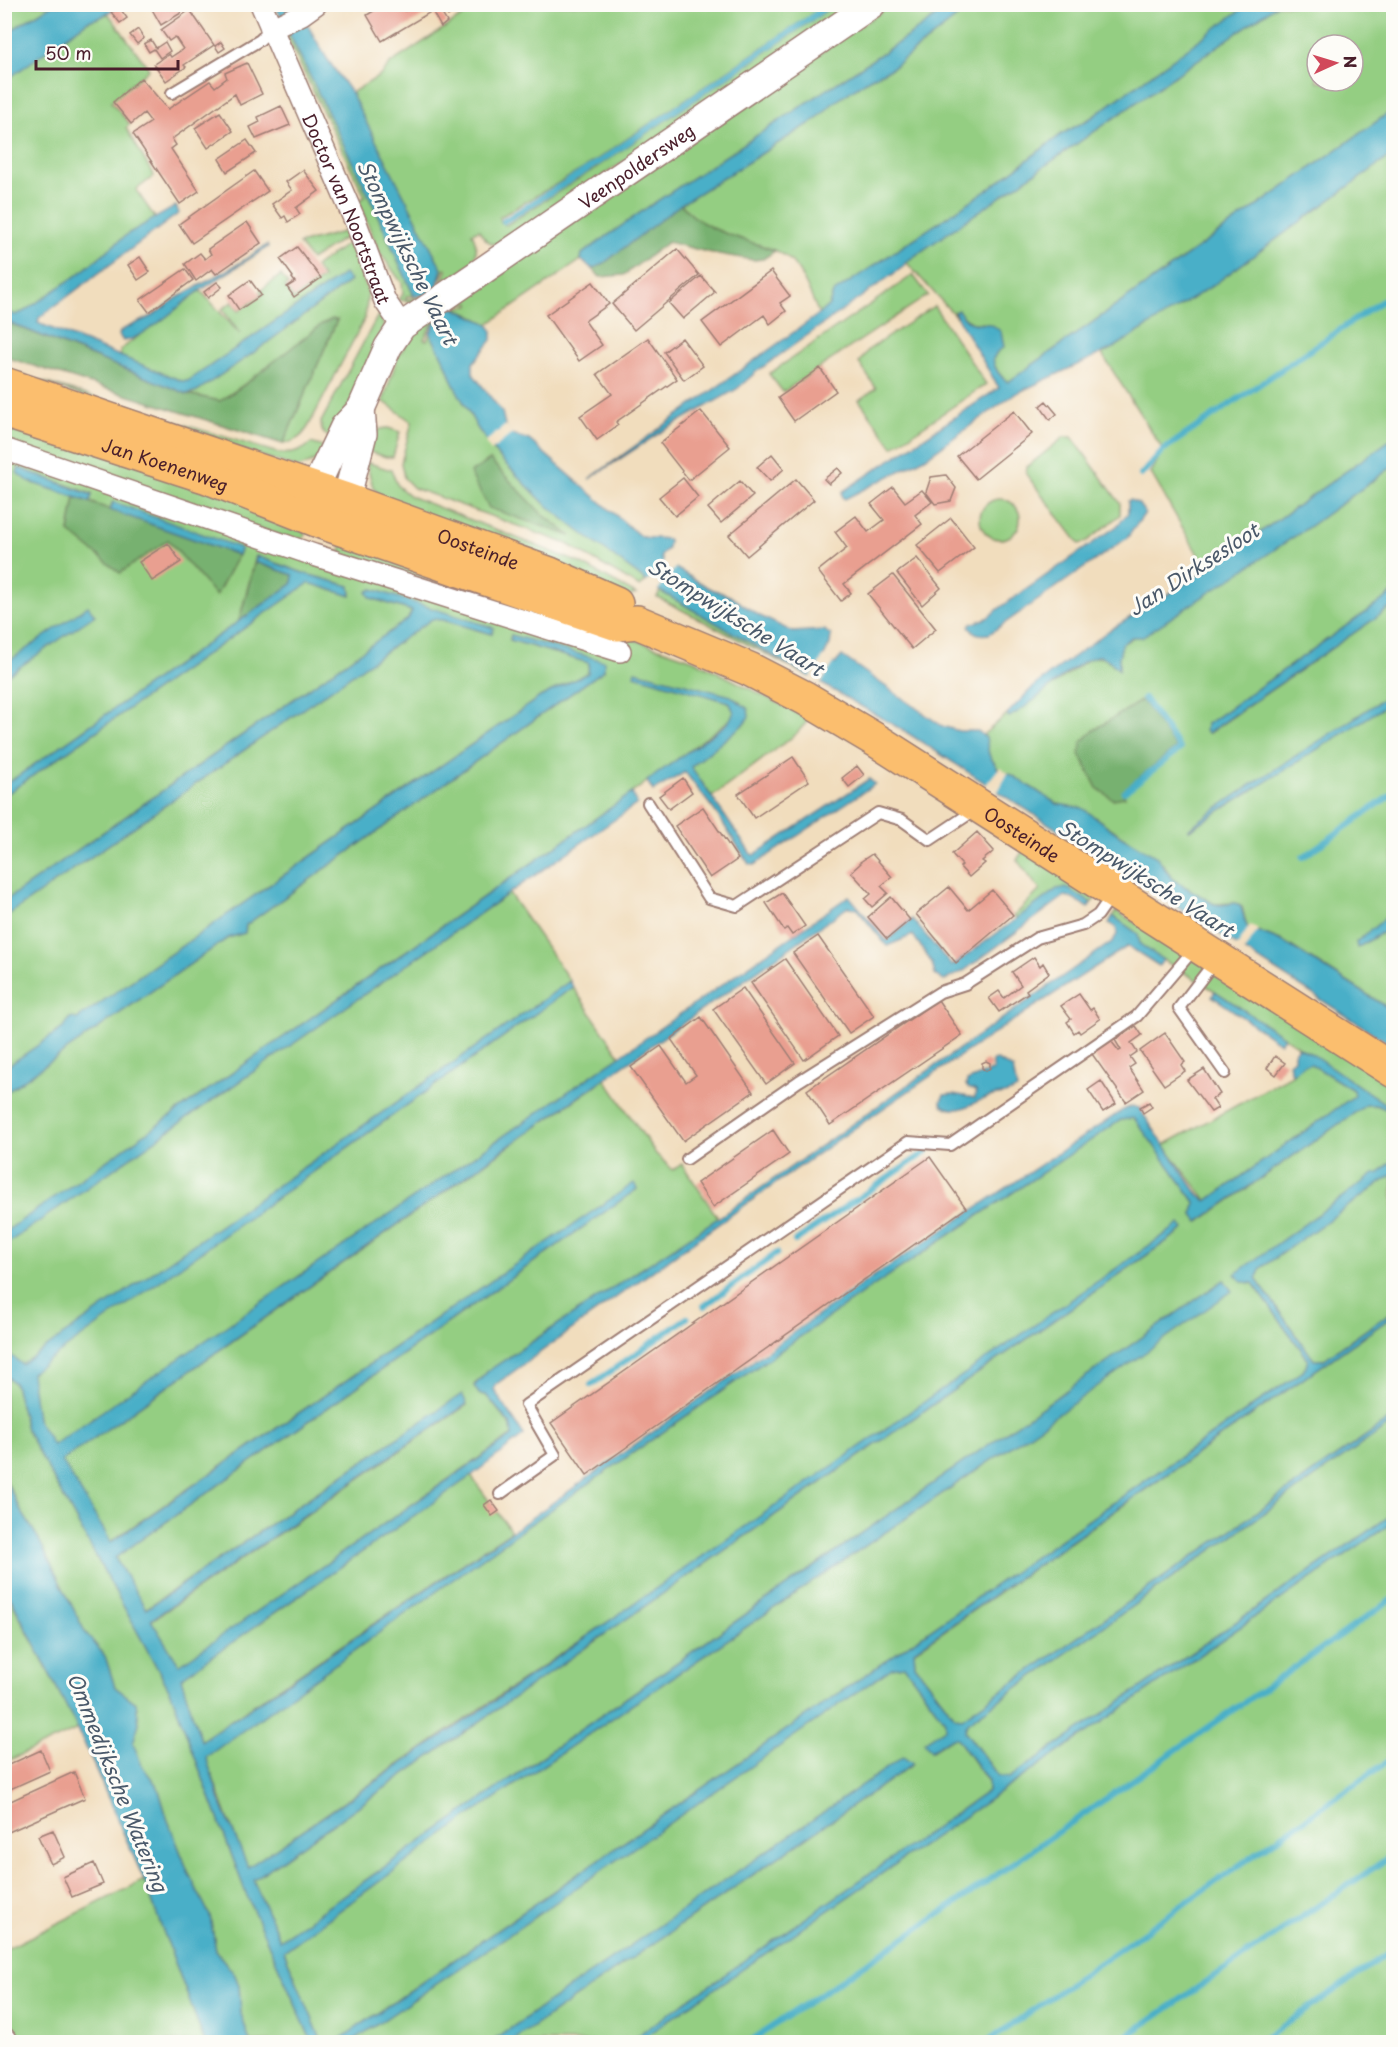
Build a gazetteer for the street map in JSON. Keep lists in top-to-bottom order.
{
  "streets": {
    "main road": ["Jan Koenenweg", "Oosteinde"],
    "street": ["Veenpoldersweg", "Doctor van Noortstraat"]
  },
  "crossings": [
    ["Veenpoldersweg", "Doctor van Noortstraat"],
    ["Jan Koenenweg", "Oosteinde"]
  ],
  "water": ["Stompwijksche Vaart", "Jan Dirksesloot", "Ommedijksche Watering"],
  "scale_bar": "50 m",
  "north": "right"
}
